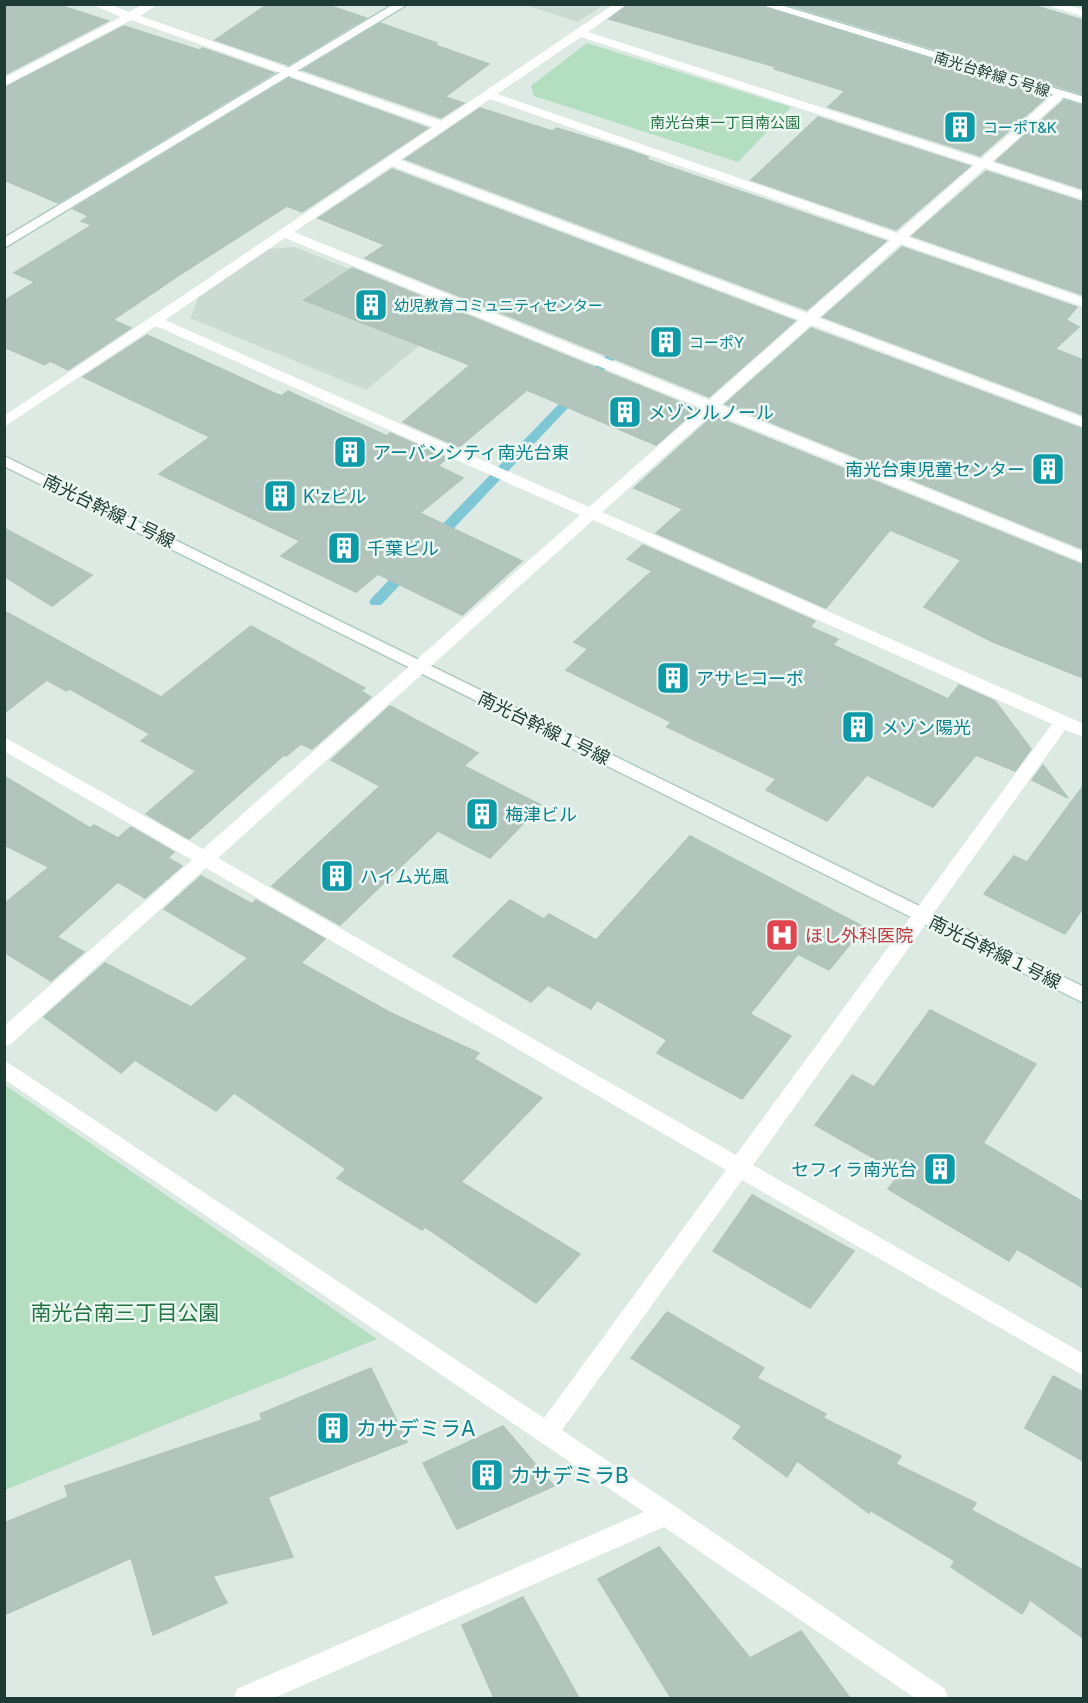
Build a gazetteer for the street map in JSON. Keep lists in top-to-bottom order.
{
  "streets": {
    "street": ["南光台幹線５号線", "南光台幹線１号線"]
  },
  "parks": ["南光台東一丁目南公園", "南光台南三丁目公園"],
  "places": {
    "building": [
      "コーポT&K",
      "幼児教育コミュニティセンター",
      "コーポY",
      "メゾンルノール",
      "アーバンシティ南光台東",
      "南光台東児童センター",
      "K'zビル",
      "千葉ビル",
      "アサヒコーポ",
      "メゾン陽光",
      "梅津ビル",
      "ハイム光風",
      "セフィラ南光台",
      "カサデミラA",
      "カサデミラB"
    ],
    "hospital": ["ほし外科医院"]
  }
}
